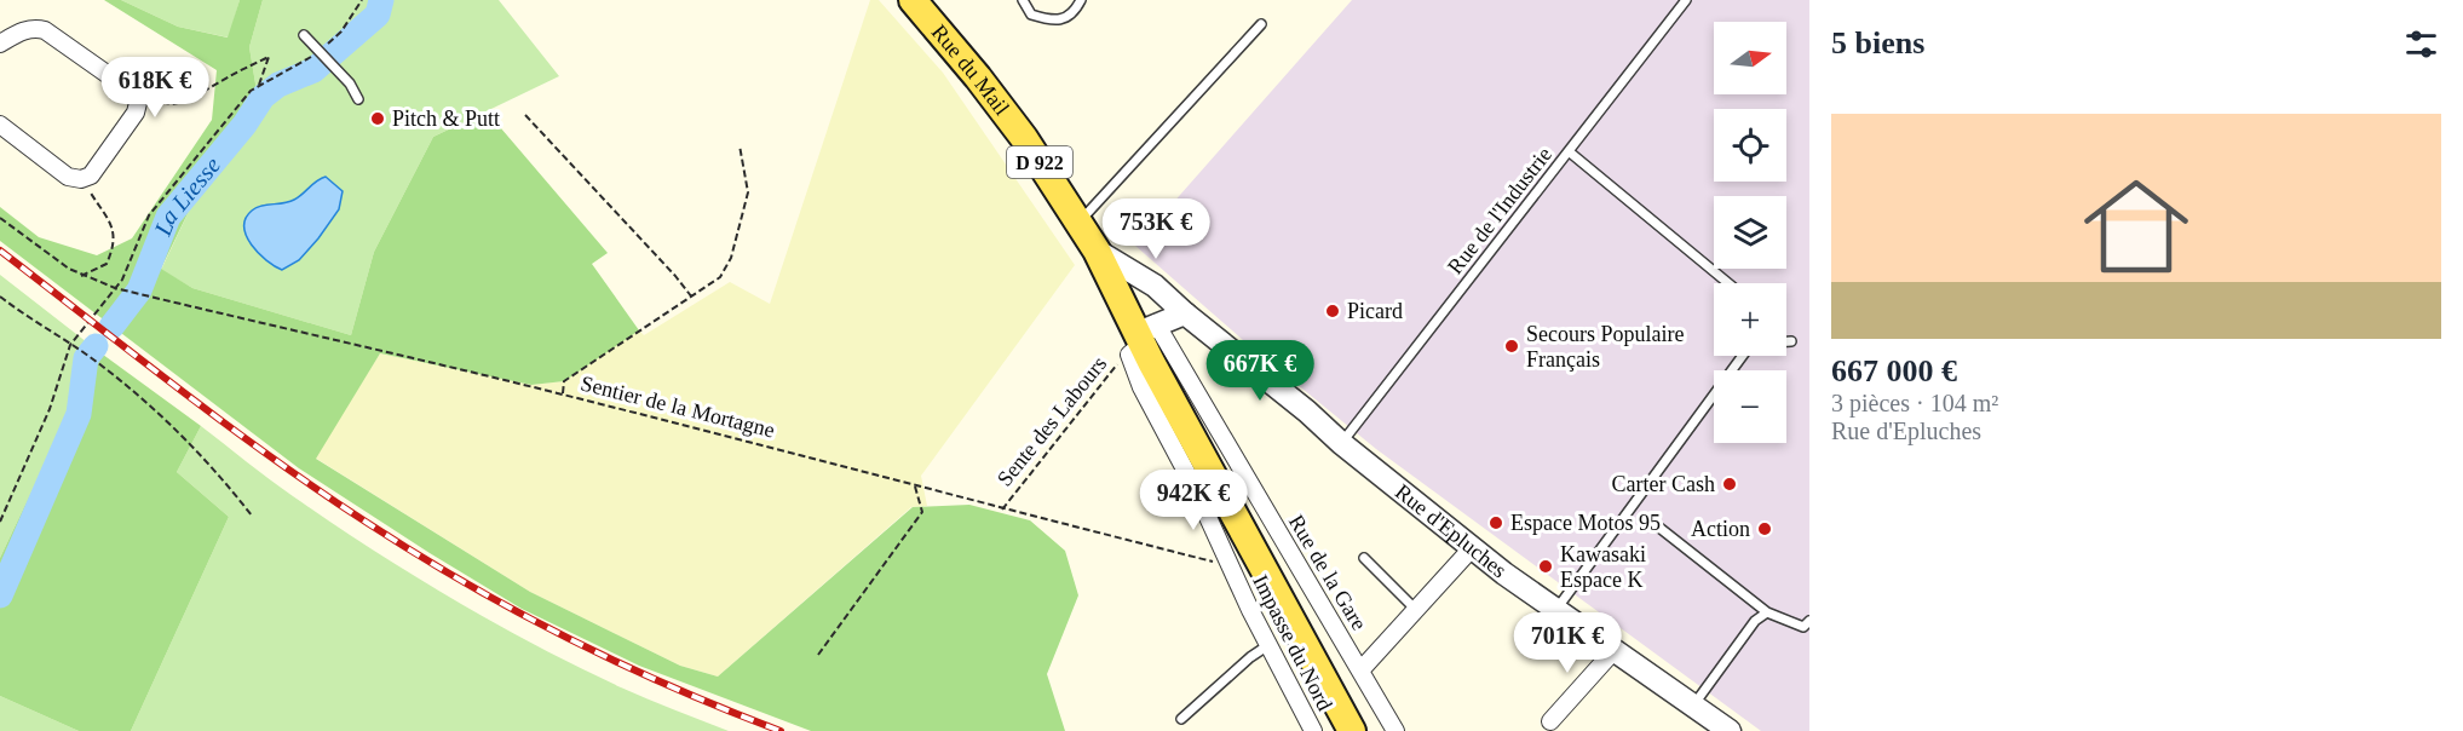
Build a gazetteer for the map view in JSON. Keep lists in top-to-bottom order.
{
  "streets": {
    "main road": ["Rue du Mail", "D 922"],
    "street": ["Rue d'Epluches", "Rue de la Gare", "Impasse du Nord"],
    "lane": ["Rue de l'Industrie"],
    "path": ["Sentier de la Mortagne", "Sente des Labours"]
  },
  "crossings": [
    ["Rue du Mail", "D 922"],
    ["Rue du Mail", "Rue d'Epluches"],
    ["D 922", "Sente des Labours"],
    ["D 922", "Rue d'Epluches"],
    ["D 922", "Rue de la Gare"],
    ["D 922", "Impasse du Nord"],
    ["Rue de l'Industrie", "Rue d'Epluches"],
    ["Sentier de la Mortagne", "Sente des Labours"],
    ["Sentier de la Mortagne", "Impasse du Nord"],
    ["Sente des Labours", "Rue de la Gare"],
    ["Sente des Labours", "Impasse du Nord"],
    ["Rue de la Gare", "Impasse du Nord"]
  ],
  "water": ["La Liesse"],
  "places": [
    "Pitch & Putt",
    "Picard",
    "Secours Populaire Français",
    "Carter Cash",
    "Espace Motos 95",
    "Action",
    "Kawasaki Espace K"
  ],
  "north": "right",
  "page": {
    "heading": "5 biens",
    "map_buttons": ["+", "−"],
    "price": [
      "618K €",
      "753K €",
      "667K €",
      "942K €",
      "701K €"
    ],
    "list": [
      {
        "name": "667 000 €",
        "note": "3 pièces · 104 m² · Rue d'Epluches"
      }
    ]
  }
}
